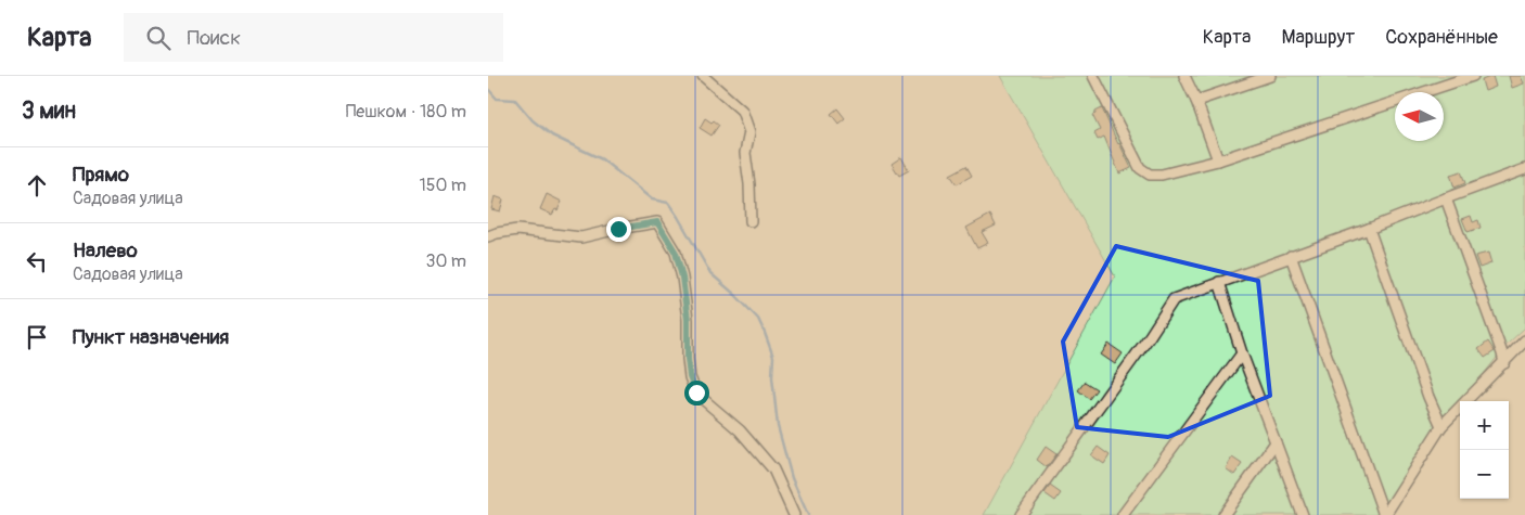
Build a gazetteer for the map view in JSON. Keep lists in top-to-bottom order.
{
  "north": "left",
  "page": {
    "header": "Карта",
    "search": "Поиск",
    "nav": ["Карта", "Маршрут", "Сохранённые"],
    "heading": ["3 мин", "Пешком · 180 m"],
    "list": [
      ["Прямо", "Садовая улица", "150 m"],
      ["Налево", "Садовая улица", "30 m"],
      "Пункт назначения"
    ],
    "map_buttons": ["+", "−"]
  }
}
